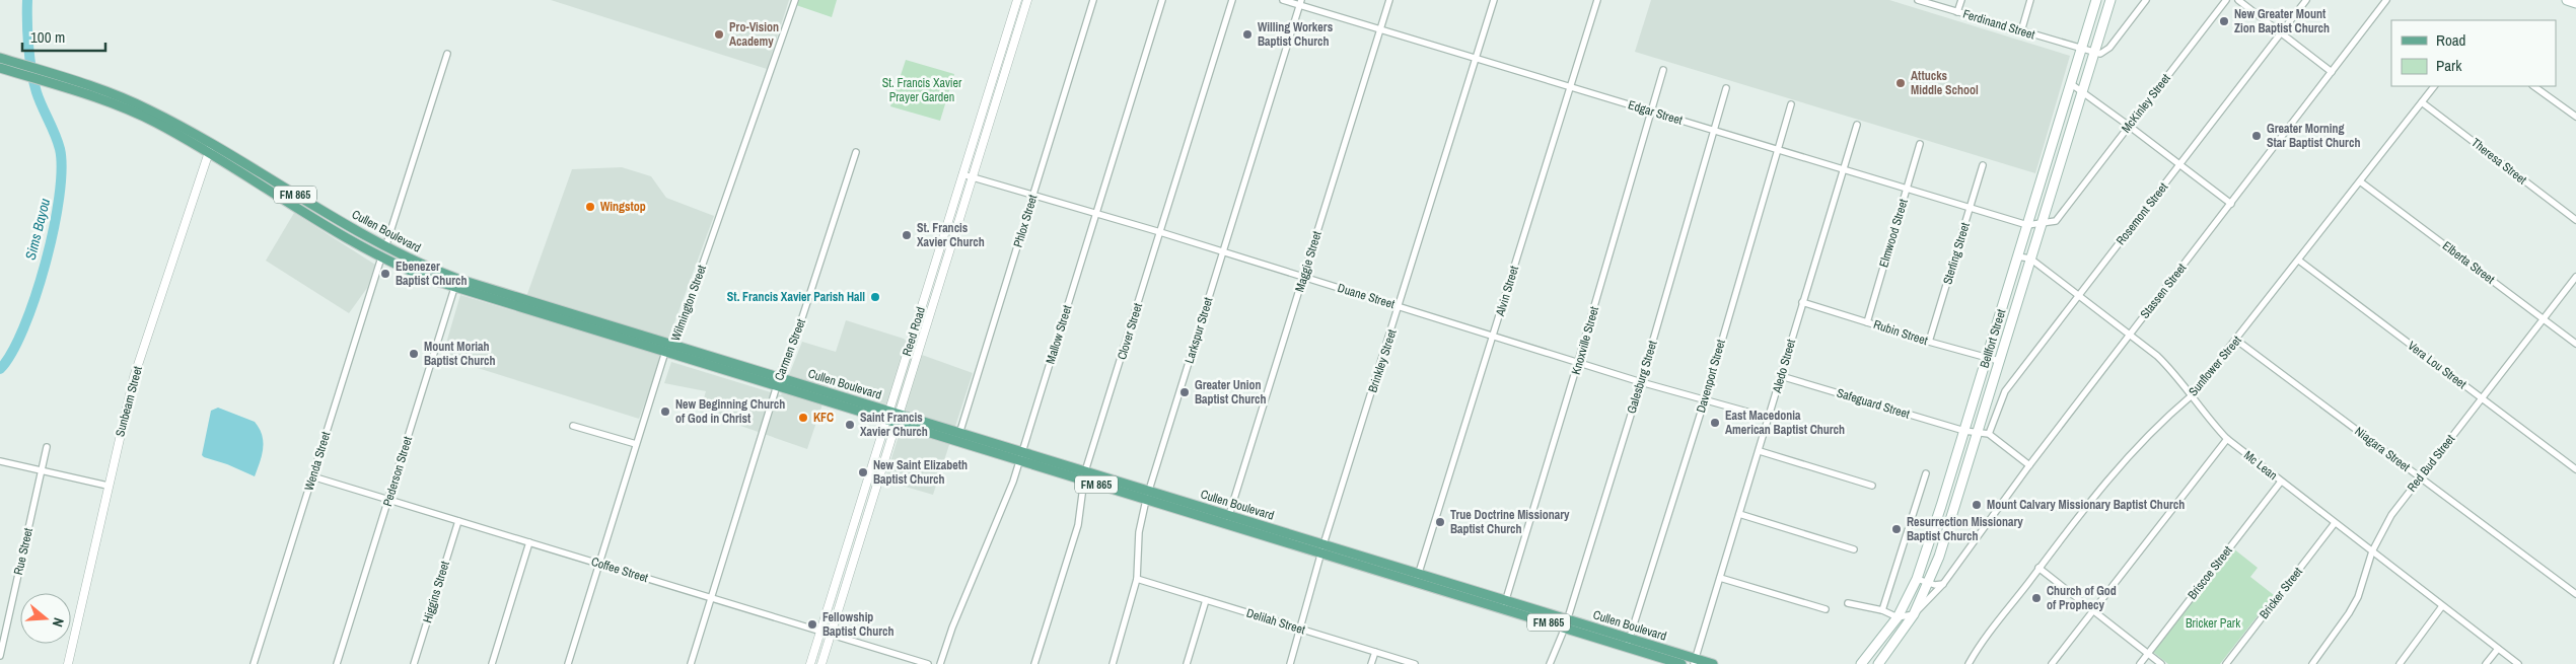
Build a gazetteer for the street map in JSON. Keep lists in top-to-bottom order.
{
  "streets": {
    "main road": ["FM 865", "Cullen Boulevard", "Bellfort Street"],
    "street": [
      "Ferdinand Street",
      "McKinley Street",
      "Edgar Street",
      "Theresa Street",
      "Rosemont Street",
      "Phlox Street",
      "Elmwood Street",
      "Sterling Street",
      "Maggie Street",
      "Elberta Street",
      "Alvin Street",
      "Stassen Street",
      "Duane Street",
      "Wilmington Street",
      "Larkspur Street",
      "Reed Road",
      "Clover Street",
      "Rubin Street",
      "Mallow Street",
      "Knoxville Street",
      "Carmen Street",
      "Brinkley Street",
      "Vera Lou Street",
      "Aledo Street",
      "Sunflower Street",
      "Davenport Street",
      "Galesburg Street",
      "Sunbeam Street",
      "Safeguard Street",
      "Niagara Street",
      "Wenda Street",
      "Red Bud Street",
      "Mc Lean",
      "Pederson Street",
      "Rue Street",
      "Coffee Street",
      "Briscoe Street",
      "Higgins Street",
      "Bricker Street",
      "Delilah Street"
    ]
  },
  "crossings": [
    ["Ferdinand Street", "Bellfort Street"],
    ["McKinley Street", "Bellfort Street"],
    ["Edgar Street", "Elmwood Street"],
    ["Edgar Street", "Sterling Street"],
    ["Edgar Street", "Maggie Street"],
    ["Edgar Street", "Alvin Street"],
    ["Edgar Street", "Larkspur Street"],
    ["Edgar Street", "Bellfort Street"],
    ["Edgar Street", "Knoxville Street"],
    ["Edgar Street", "Brinkley Street"],
    ["Edgar Street", "Aledo Street"],
    ["Edgar Street", "Davenport Street"],
    ["Edgar Street", "Galesburg Street"],
    ["Theresa Street", "Sunflower Street"],
    ["Rosemont Street", "Safeguard Street"],
    ["Rosemont Street", "Mc Lean"],
    ["Phlox Street", "Cullen Boulevard"],
    ["Phlox Street", "Duane Street"],
    ["Cullen Boulevard", "Maggie Street"],
    ["Cullen Boulevard", "Alvin Street"],
    ["Cullen Boulevard", "Wilmington Street"],
    ["Cullen Boulevard", "Larkspur Street"],
    ["Cullen Boulevard", "Reed Road"],
    ["Cullen Boulevard", "Clover Street"],
    ["Cullen Boulevard", "Mallow Street"],
    ["Cullen Boulevard", "Knoxville Street"],
    ["Cullen Boulevard", "Carmen Street"],
    ["Cullen Boulevard", "Brinkley Street"],
    ["Cullen Boulevard", "Aledo Street"],
    ["Cullen Boulevard", "Davenport Street"],
    ["Cullen Boulevard", "Galesburg Street"],
    ["Cullen Boulevard", "Sunbeam Street"],
    ["Cullen Boulevard", "Wenda Street"],
    ["Cullen Boulevard", "Pederson Street"],
    ["Elmwood Street", "Rubin Street"],
    ["Sterling Street", "Rubin Street"],
    ["Maggie Street", "Duane Street"],
    ["Elberta Street", "Sunflower Street"],
    ["Elberta Street", "Red Bud Street"],
    ["Alvin Street", "Duane Street"],
    ["Stassen Street", "Bellfort Street"],
    ["Stassen Street", "Mc Lean"],
    ["Duane Street", "Larkspur Street"],
    ["Duane Street", "Reed Road"],
    ["Duane Street", "Clover Street"],
    ["Duane Street", "Mallow Street"],
    ["Duane Street", "Knoxville Street"],
    ["Duane Street", "Brinkley Street"],
    ["Duane Street", "Aledo Street"],
    ["Duane Street", "Davenport Street"],
    ["Duane Street", "Galesburg Street"],
    ["Wilmington Street", "Coffee Street"],
    ["Larkspur Street", "Delilah Street"],
    ["Reed Road", "Coffee Street"],
    ["Rubin Street", "Bellfort Street"],
    ["Rubin Street", "Aledo Street"],
    ["Bellfort Street", "Safeguard Street"],
    ["Bellfort Street", "Mc Lean"],
    ["Carmen Street", "Coffee Street"],
    ["Brinkley Street", "Delilah Street"],
    ["Vera Lou Street", "Sunflower Street"],
    ["Vera Lou Street", "Red Bud Street"],
    ["Aledo Street", "Safeguard Street"],
    ["Sunflower Street", "Niagara Street"],
    ["Sunflower Street", "Mc Lean"],
    ["Niagara Street", "Red Bud Street"],
    ["Wenda Street", "Coffee Street"],
    ["Red Bud Street", "Mc Lean"],
    ["Mc Lean", "Briscoe Street"],
    ["Mc Lean", "Bricker Street"],
    ["Pederson Street", "Coffee Street"],
    ["Coffee Street", "Higgins Street"]
  ],
  "water": ["Sims Bayou"],
  "parks": ["St. Francis Xavier Prayer Garden", "Bricker Park"],
  "places": [
    "New Greater Mount Zion Baptist Church",
    "Pro-Vision Academy",
    "Willing Workers Baptist Church",
    "Attucks Middle School",
    "Greater Morning Star Baptist Church",
    "Wingstop",
    "St. Francis Xavier Church",
    "Ebenezer Baptist Church",
    "St. Francis Xavier Parish Hall",
    "Mount Moriah Baptist Church",
    "Greater Union Baptist Church",
    "New Beginning Church of God in Christ",
    "KFC",
    "East Macedonia American Baptist Church",
    "Saint Francis Xavier Church",
    "New Saint Elizabeth Baptist Church",
    "Mount Calvary Missionary Baptist Church",
    "True Doctrine Missionary Baptist Church",
    "Resurrection Missionary Baptist Church",
    "Church of God of Prophecy",
    "Fellowship Baptist Church"
  ],
  "legend": ["Road", "Park"],
  "scale_bar": "100 m",
  "north": "right"
}
